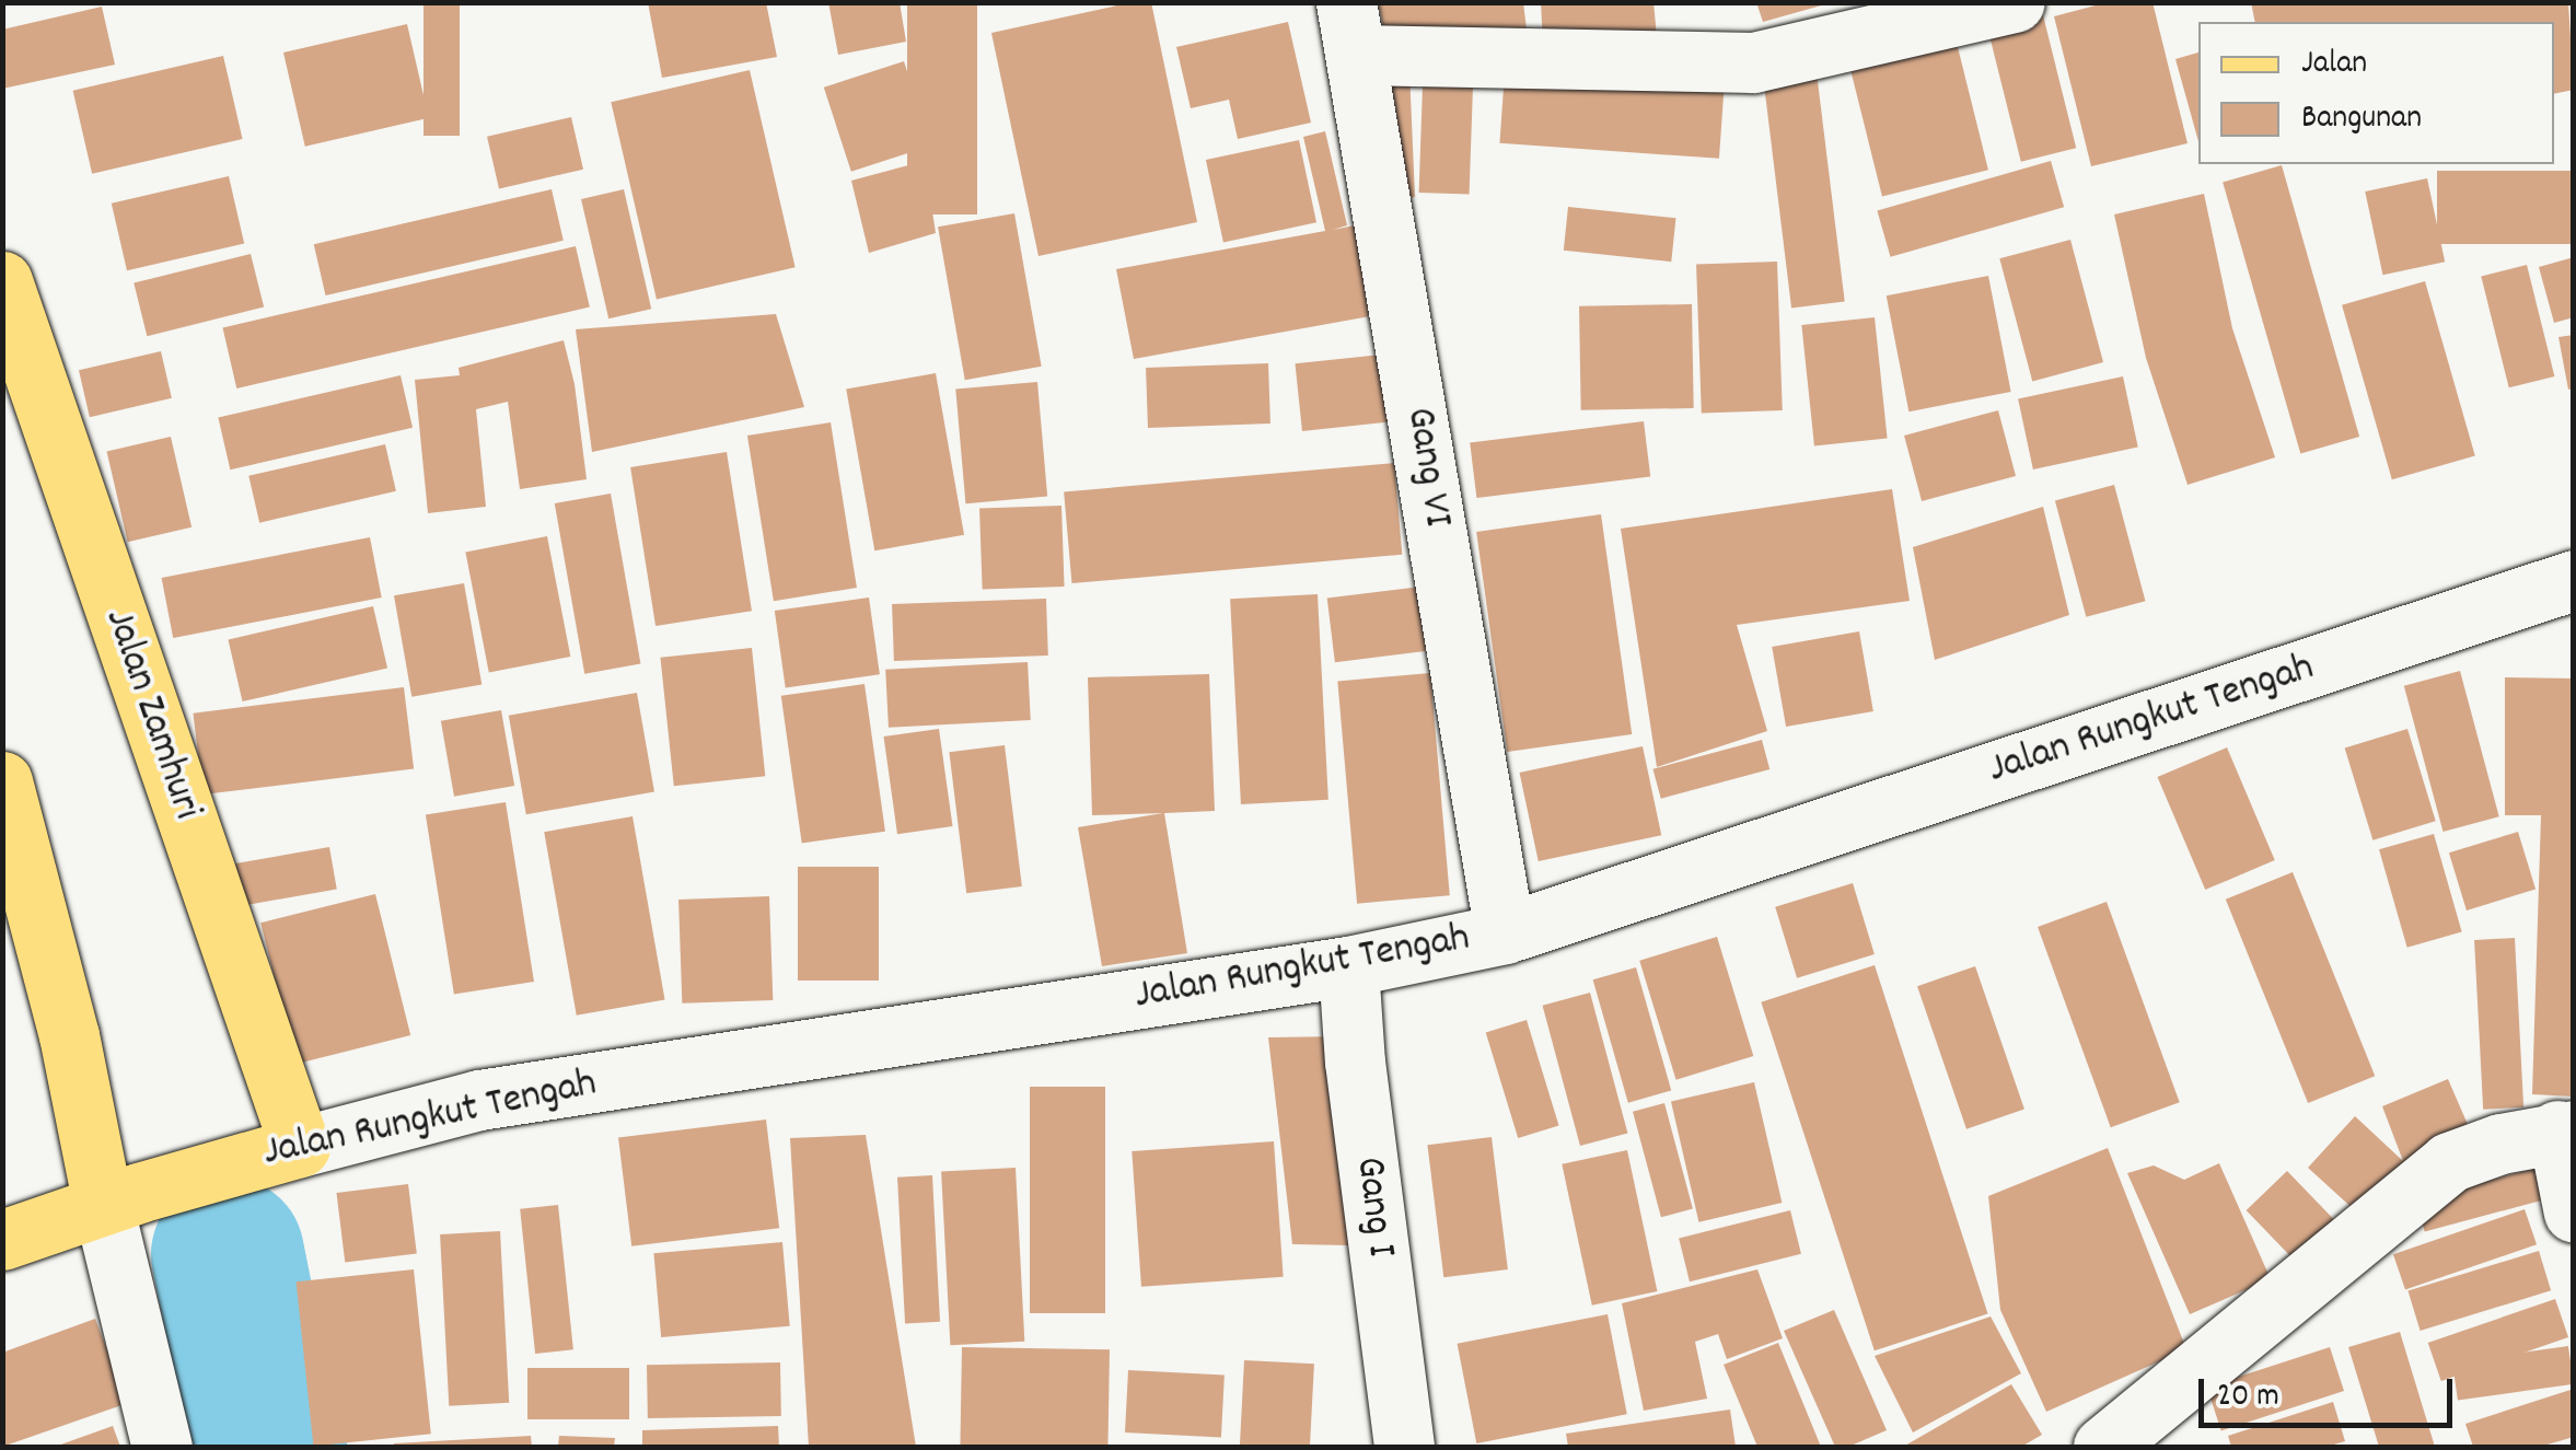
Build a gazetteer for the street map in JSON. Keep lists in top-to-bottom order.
{
  "streets": {
    "main road": ["Jalan Zamhuri", "Jalan Rungkut Tengah"],
    "street": ["Gang VI", "Gang I"]
  },
  "crossings": [
    ["Gang VI", "Jalan Rungkut Tengah"],
    ["Jalan Zamhuri", "Jalan Rungkut Tengah"],
    ["Jalan Rungkut Tengah", "Gang I"]
  ],
  "legend": ["Jalan", "Bangunan"],
  "scale_bar": "20 m"
}
